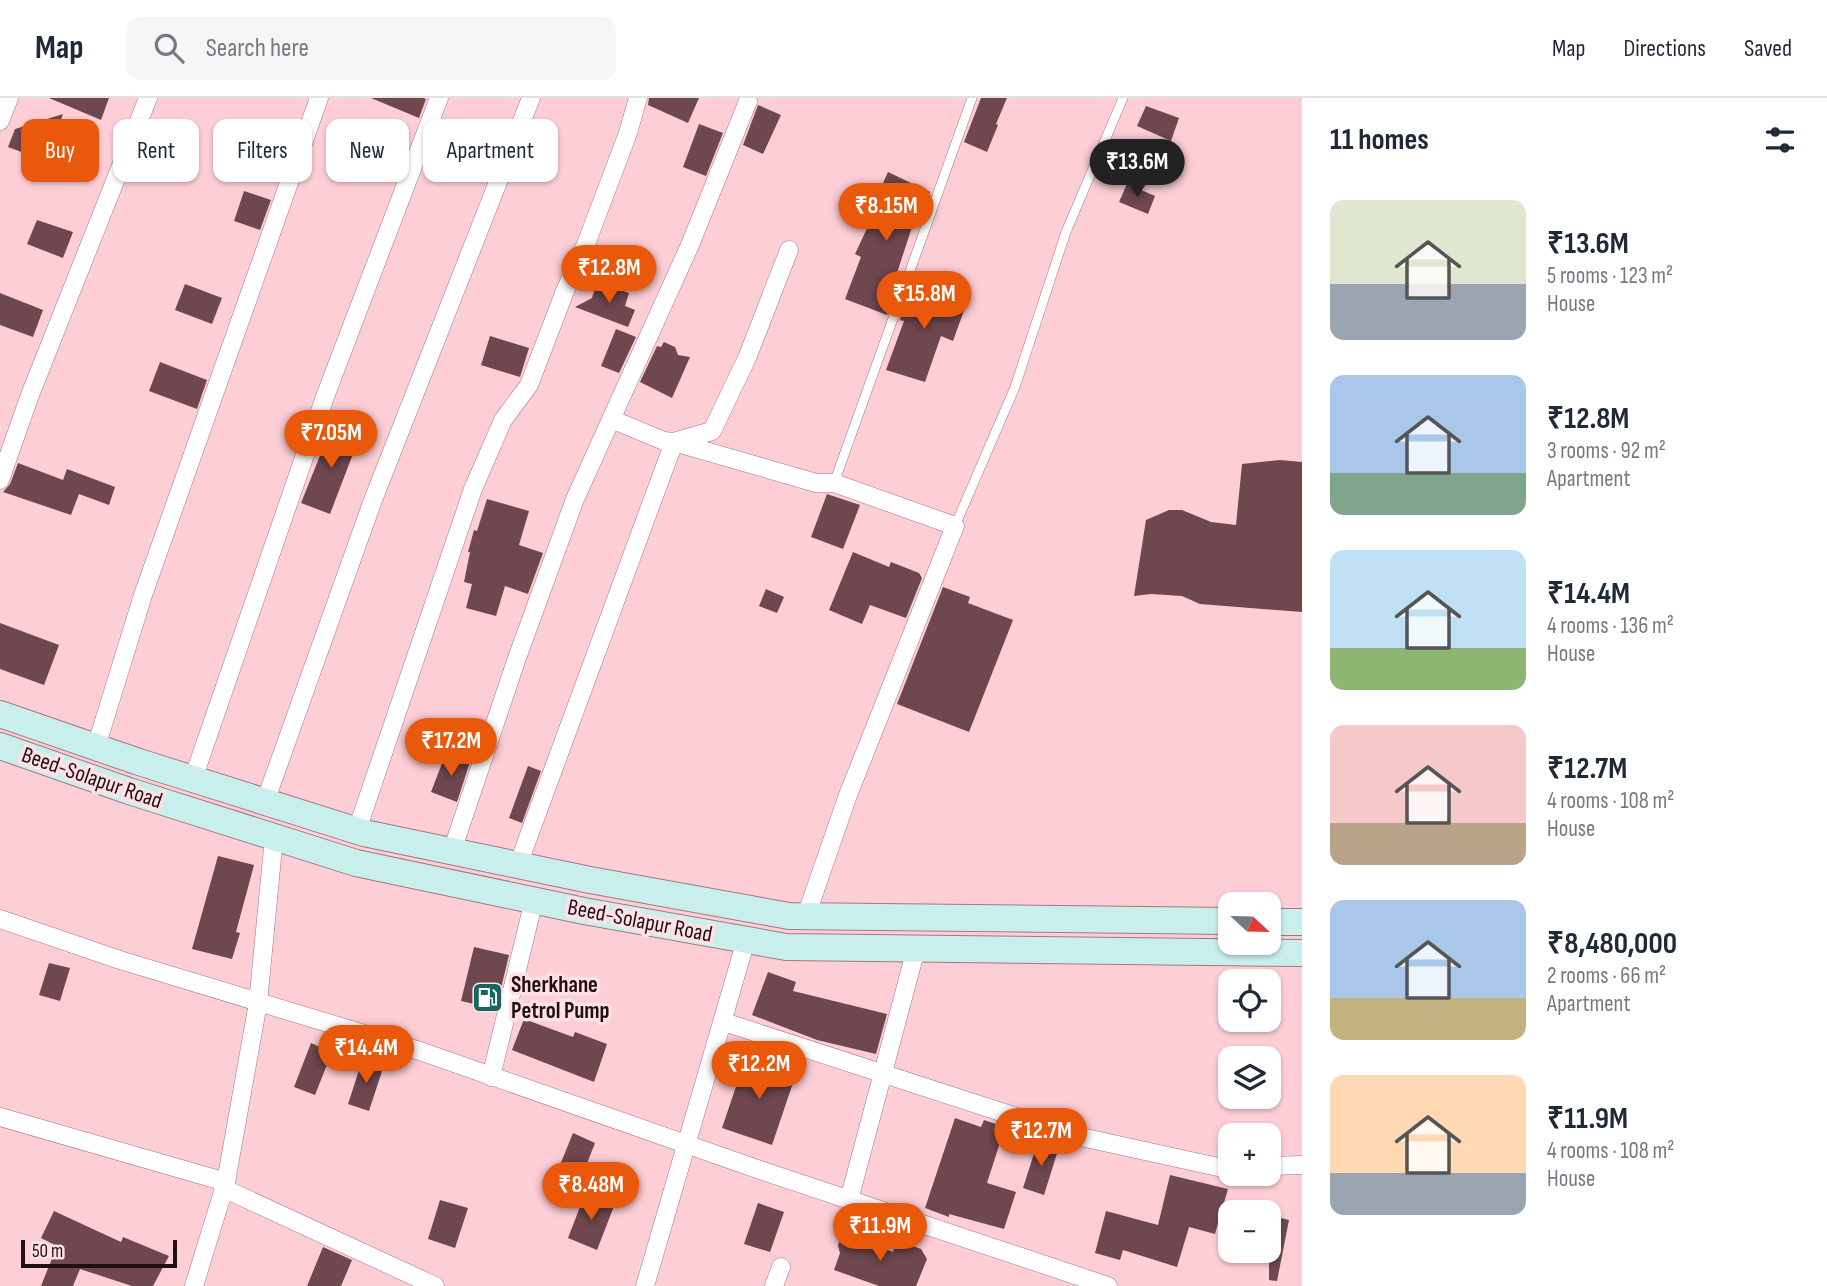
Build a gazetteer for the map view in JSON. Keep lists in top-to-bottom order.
{
  "streets": {
    "main road": ["Beed-Solapur Road"]
  },
  "places": {
    "fuel station": ["Sherkhane Petrol Pump"]
  },
  "scale_bar": "50 m",
  "north": "right",
  "page": {
    "header": "Map",
    "search": "Search here",
    "nav": ["Map", "Directions", "Saved"],
    "heading": "11 homes",
    "chip": [
      "Buy",
      "Rent",
      "Filters",
      "New",
      "Apartment"
    ],
    "price": [
      "₹13.6M",
      "₹8.15M",
      "₹12.8M",
      "₹15.8M",
      "₹7.05M",
      "₹17.2M",
      "₹14.4M",
      "₹12.2M",
      "₹12.7M",
      "₹8.48M",
      "₹11.9M"
    ],
    "list": [
      {
        "name": "₹13.6M",
        "note": "5 rooms · 123 m² · House"
      },
      {
        "name": "₹12.8M",
        "note": "3 rooms · 92 m² · Apartment"
      },
      {
        "name": "₹14.4M",
        "note": "4 rooms · 136 m² · House"
      },
      {
        "name": "₹12.7M",
        "note": "4 rooms · 108 m² · House"
      },
      {
        "name": "₹8,480,000",
        "note": "2 rooms · 66 m² · Apartment"
      },
      {
        "name": "₹11.9M",
        "note": "4 rooms · 108 m² · House"
      }
    ],
    "map_buttons": ["+", "−"],
    "scale": "50 m"
  }
}
